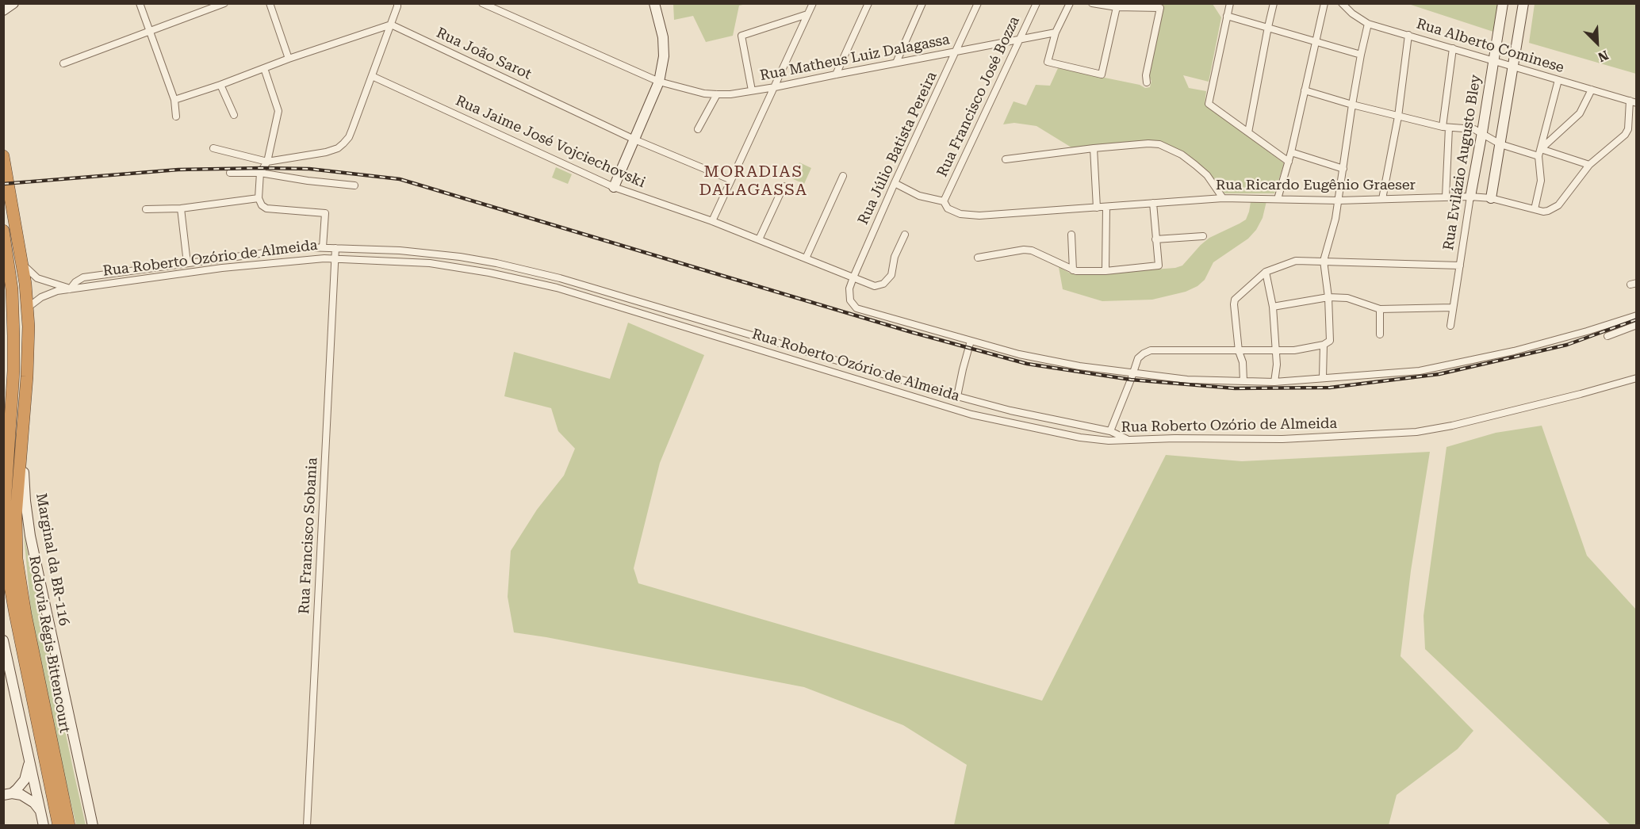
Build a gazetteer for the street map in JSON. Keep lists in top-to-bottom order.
{
  "streets": {
    "highway": ["Rodovia Régis Bittencourt"],
    "street": [
      "Rua Alberto Cominese",
      "Rua João Sarot",
      "Rua Matheus Luiz Dalagassa",
      "Rua Francisco José Bozza",
      "Rua Jaime José Vojciechovski",
      "Rua Júlio Batista Pereira",
      "Rua Evilázio Augusto Bley",
      "Rua Ricardo Eugênio Graeser",
      "Rua Roberto Ozório de Almeida",
      "Rua Francisco Sobania",
      "Marginal da BR-116"
    ]
  },
  "crossings": [
    ["Rua Alberto Cominese", "Rua Evilázio Augusto Bley"],
    ["Rua Alberto Cominese", "Rua Ricardo Eugênio Graeser"],
    ["Rua Matheus Luiz Dalagassa", "Rua Francisco José Bozza"],
    ["Rua Matheus Luiz Dalagassa", "Rua Júlio Batista Pereira"],
    ["Rua Francisco José Bozza", "Rua Ricardo Eugênio Graeser"],
    ["Rua Jaime José Vojciechovski", "Rua Júlio Batista Pereira"],
    ["Rua Evilázio Augusto Bley", "Rua Ricardo Eugênio Graeser"],
    ["Rua Roberto Ozório de Almeida", "Rua Francisco Sobania"],
    ["Rua Roberto Ozório de Almeida", "Rodovia Régis Bittencourt"],
    ["Marginal da BR-116", "Rodovia Régis Bittencourt"]
  ],
  "districts": ["MORADIAS DALAGASSA"],
  "north": "bottom right"
}
